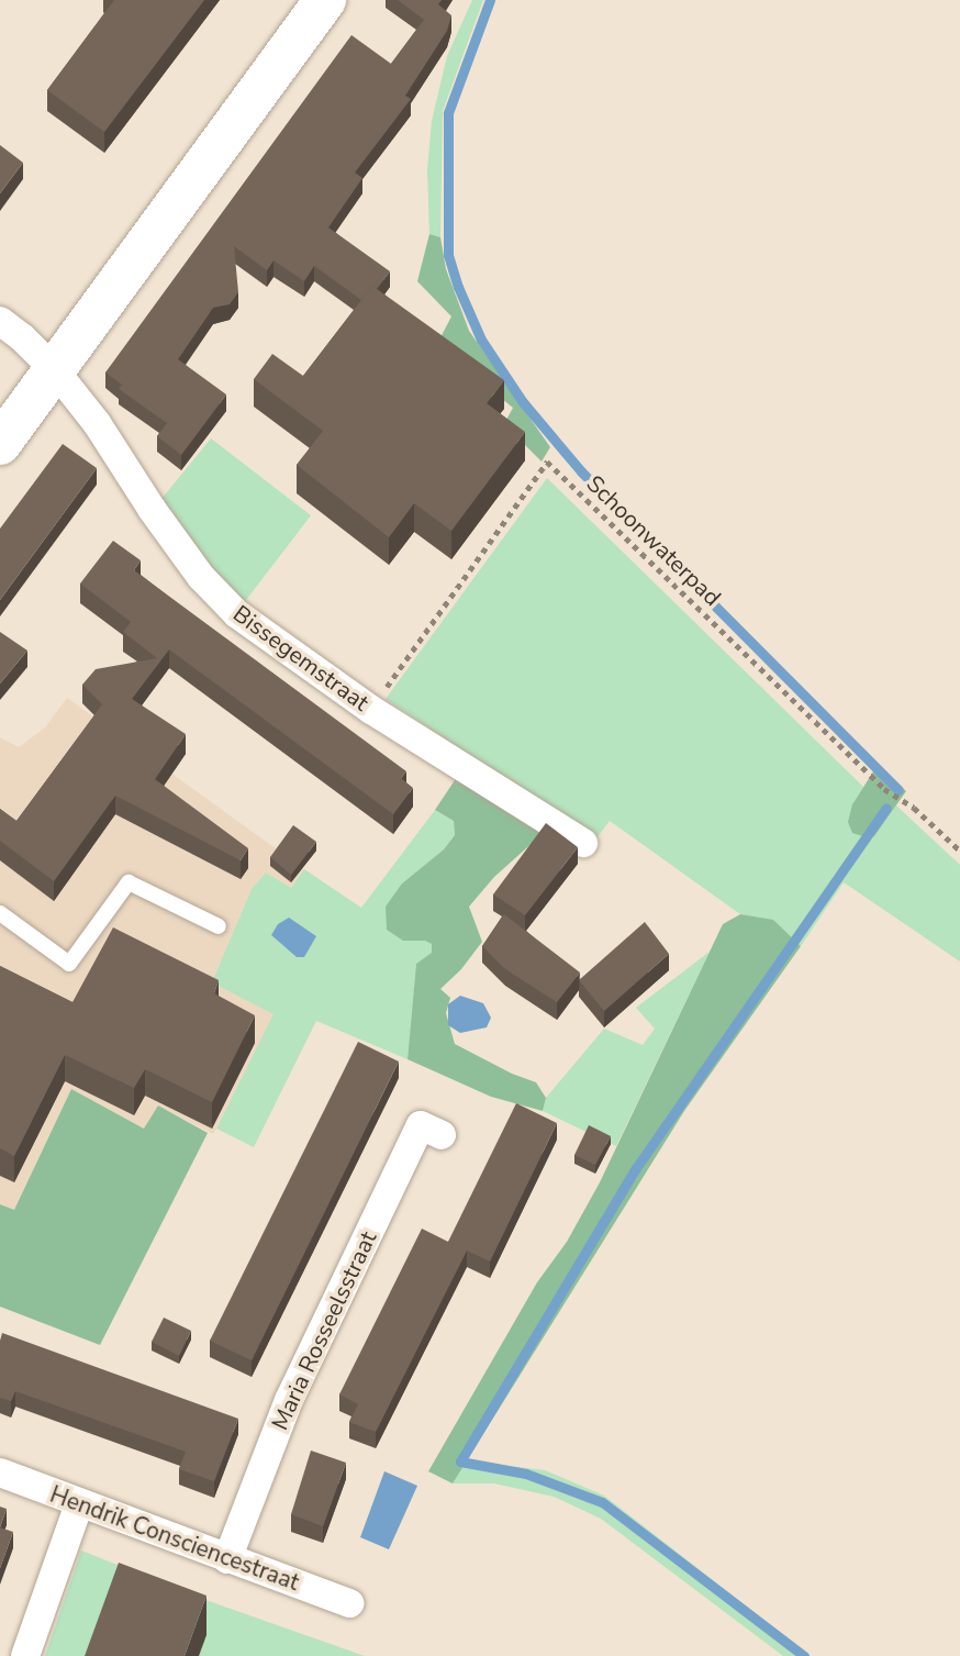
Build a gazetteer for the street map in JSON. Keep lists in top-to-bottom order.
{
  "streets": {
    "street": ["Bissegemstraat", "Maria Rosseelsstraat", "Hendrik Consciencestraat"],
    "path": ["Schoonwaterpad"]
  },
  "crossings": [
    ["Schoonwaterpad", "Bissegemstraat"],
    ["Maria Rosseelsstraat", "Hendrik Consciencestraat"]
  ]
}
